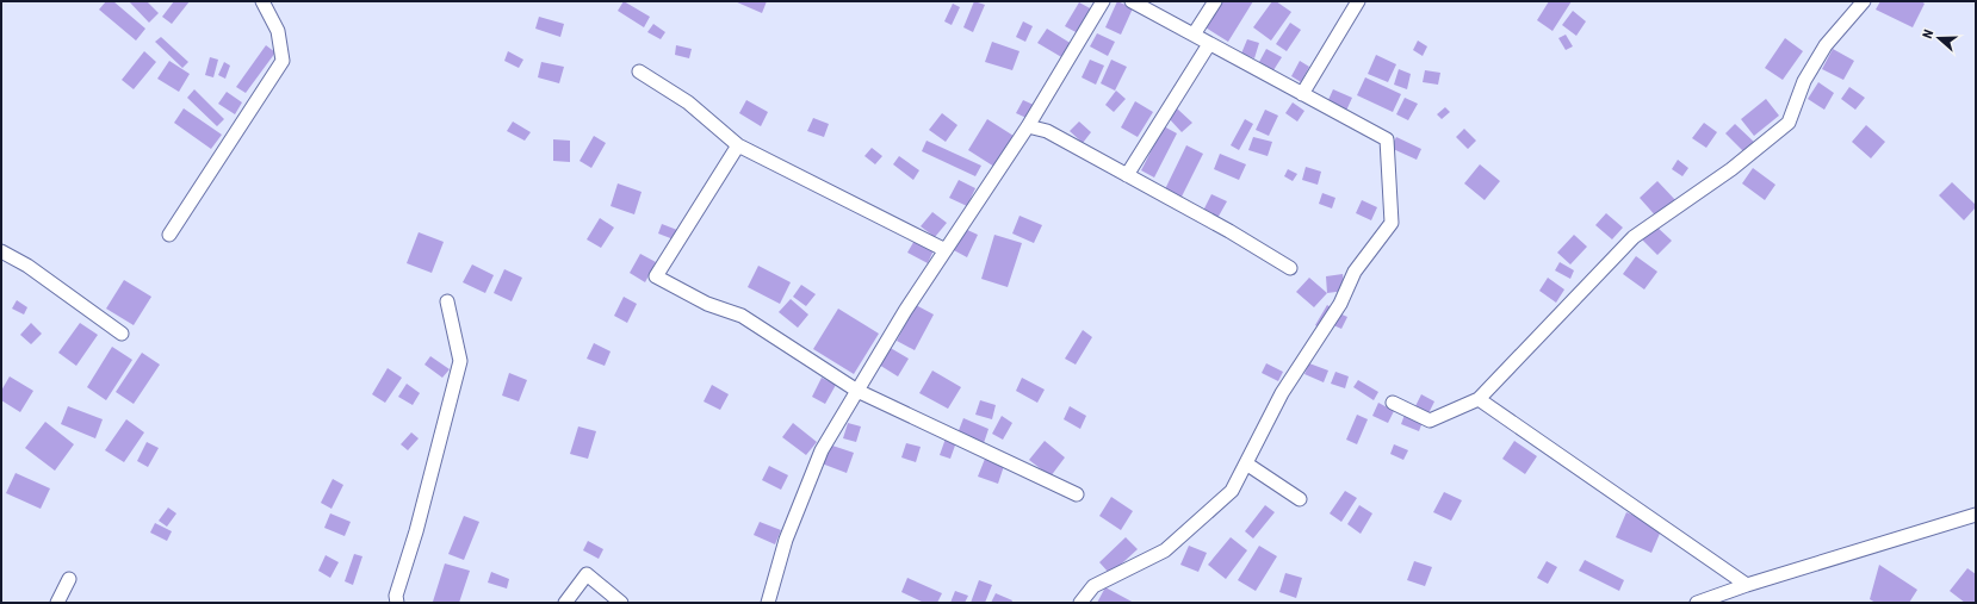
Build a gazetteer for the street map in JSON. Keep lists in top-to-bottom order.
{
  "north": "left"
}
